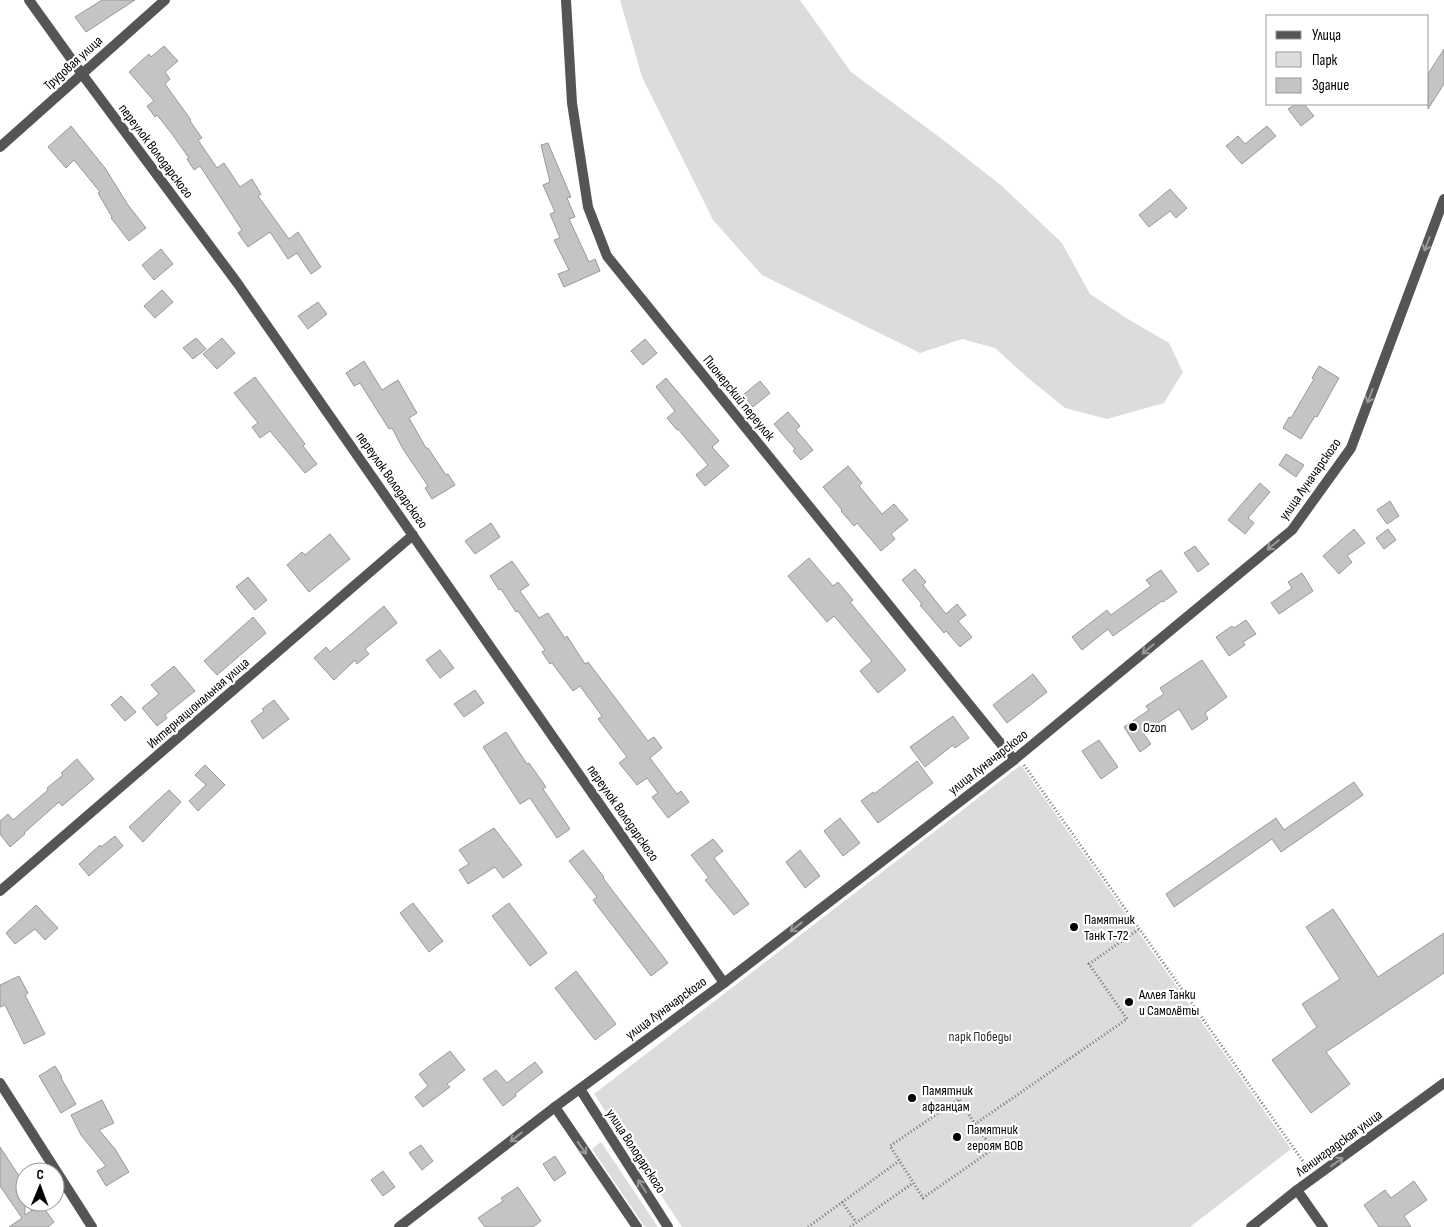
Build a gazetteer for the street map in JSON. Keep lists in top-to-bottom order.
{
  "streets": {
    "street": [
      "Трудовая улица",
      "переулок Володарского",
      "Пионерский переулок",
      "улица Луначарского",
      "Интернациональная улица",
      "Ленинградская улица",
      "улица Володарского"
    ]
  },
  "crossings": [
    ["Трудовая улица", "переулок Володарского"],
    ["переулок Володарского", "улица Луначарского"],
    ["переулок Володарского", "Интернациональная улица"],
    ["Пионерский переулок", "улица Луначарского"],
    ["улица Луначарского", "улица Володарского"]
  ],
  "one_way": ["улица Луначарского", "Ленинградская улица"],
  "parks": ["парк Победы"],
  "places": [
    "Ozon",
    "Памятник Танк Т-72",
    "Аллея Танки и Самолёты",
    "Памятник афганцам",
    "Памятник героям ВОВ"
  ],
  "legend": ["Улица", "Парк", "Здание"],
  "north": "top"
}
